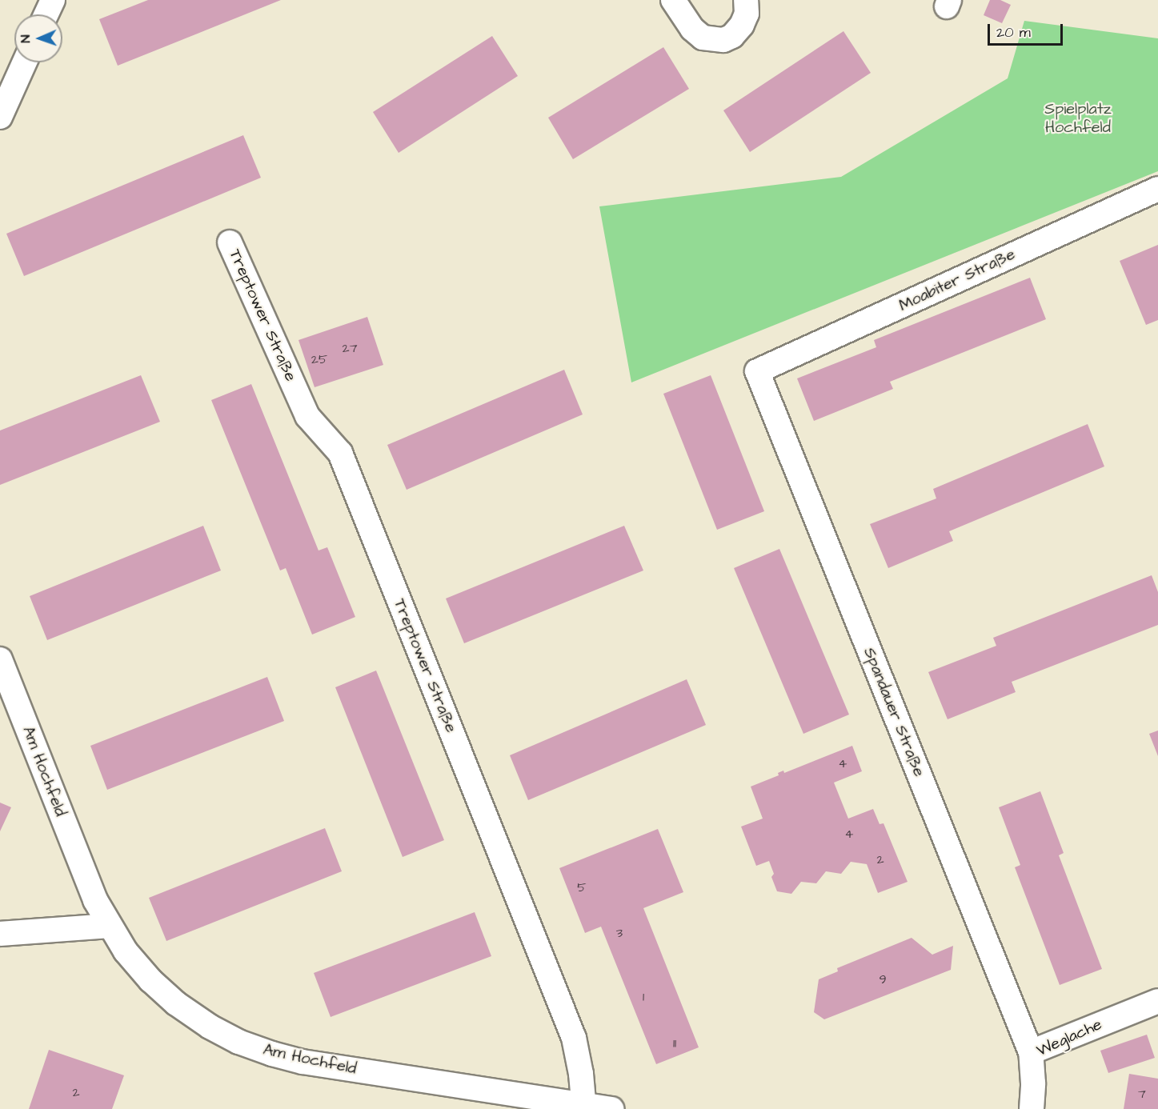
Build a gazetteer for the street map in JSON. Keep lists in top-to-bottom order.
{
  "streets": {
    "street": [
      "Moabiter Straße",
      "Treptower Straße",
      "Spandauer Straße",
      "Am Hochfeld",
      "Weglache"
    ]
  },
  "crossings": [
    ["Moabiter Straße", "Spandauer Straße"],
    ["Treptower Straße", "Am Hochfeld"],
    ["Spandauer Straße", "Weglache"]
  ],
  "parks": ["Spielplatz Hochfeld"],
  "house_numbers": [
    "27",
    "25",
    "4",
    "4",
    "2",
    "5",
    "3",
    "9",
    "1",
    "11",
    "2",
    "7"
  ],
  "scale_bar": "20 m",
  "north": "left"
}
